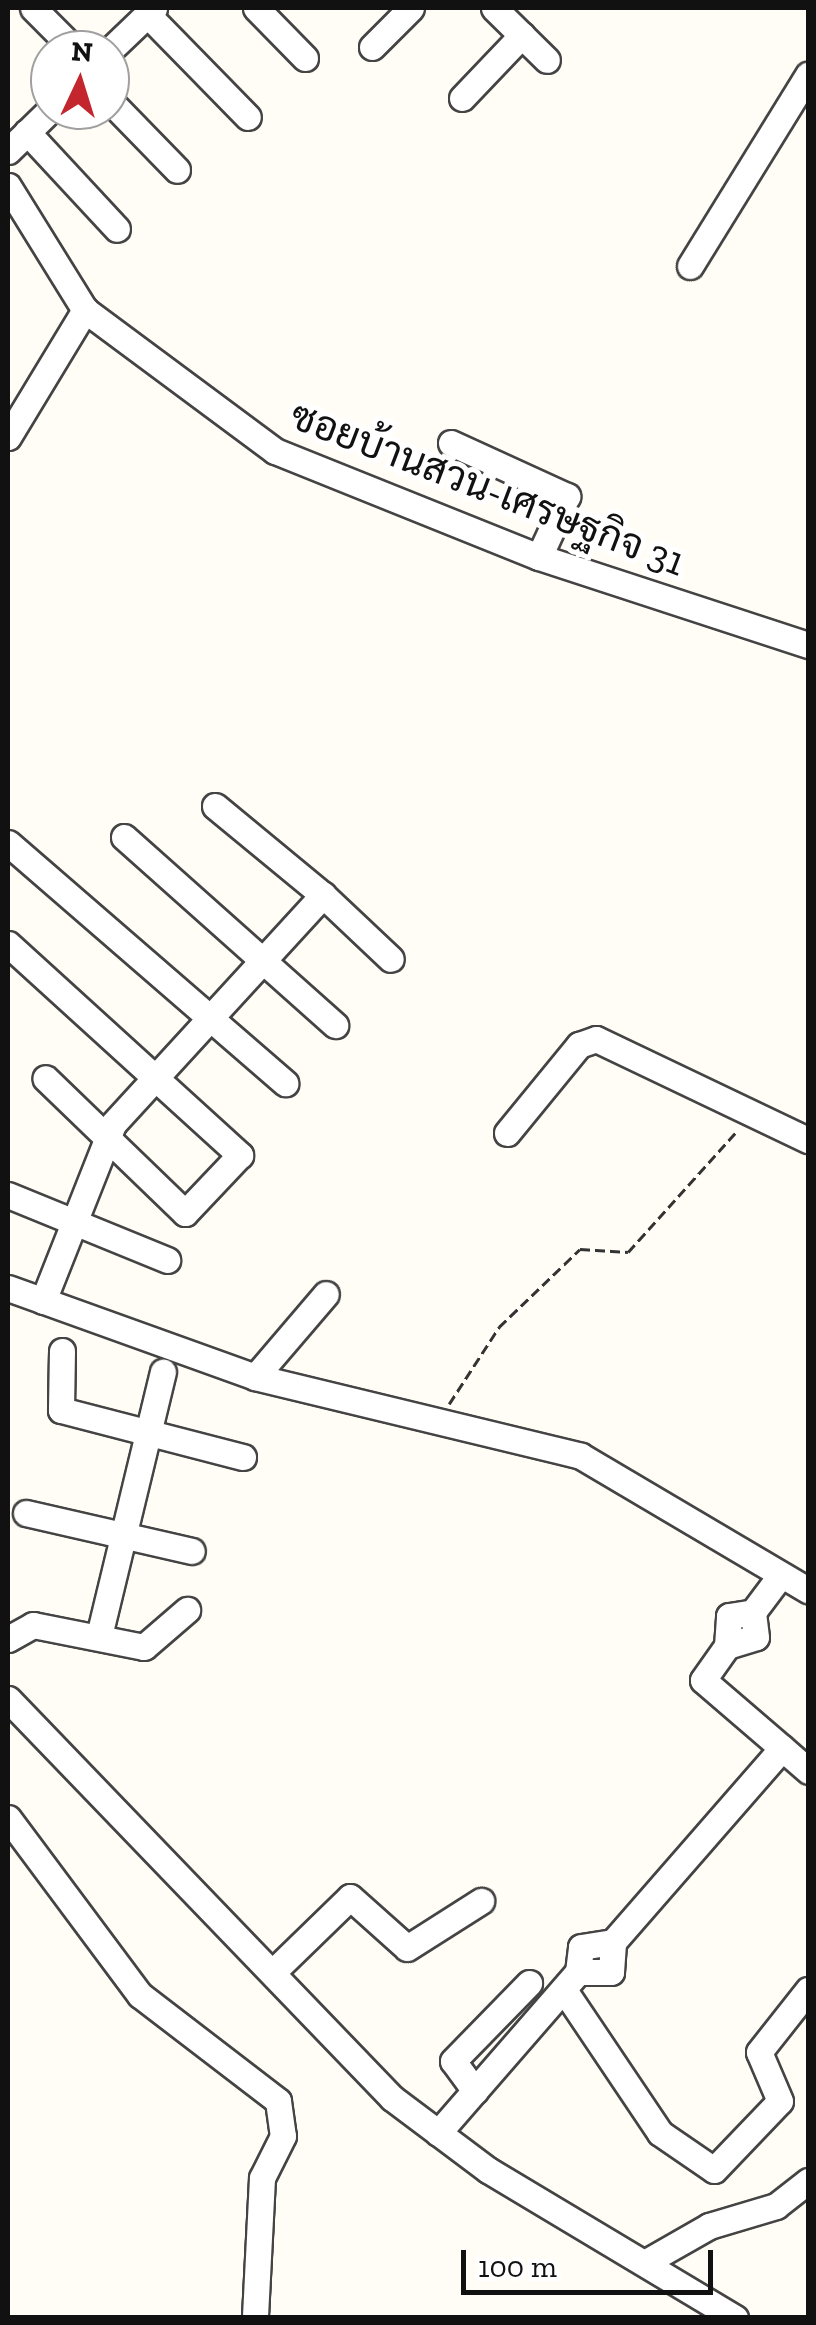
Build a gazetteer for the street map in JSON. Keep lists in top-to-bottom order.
{
  "streets": {
    "street": ["ซอยบ้านสวน-เศรษฐกิจ 31"]
  },
  "scale_bar": "100 m",
  "north": "top"
}
